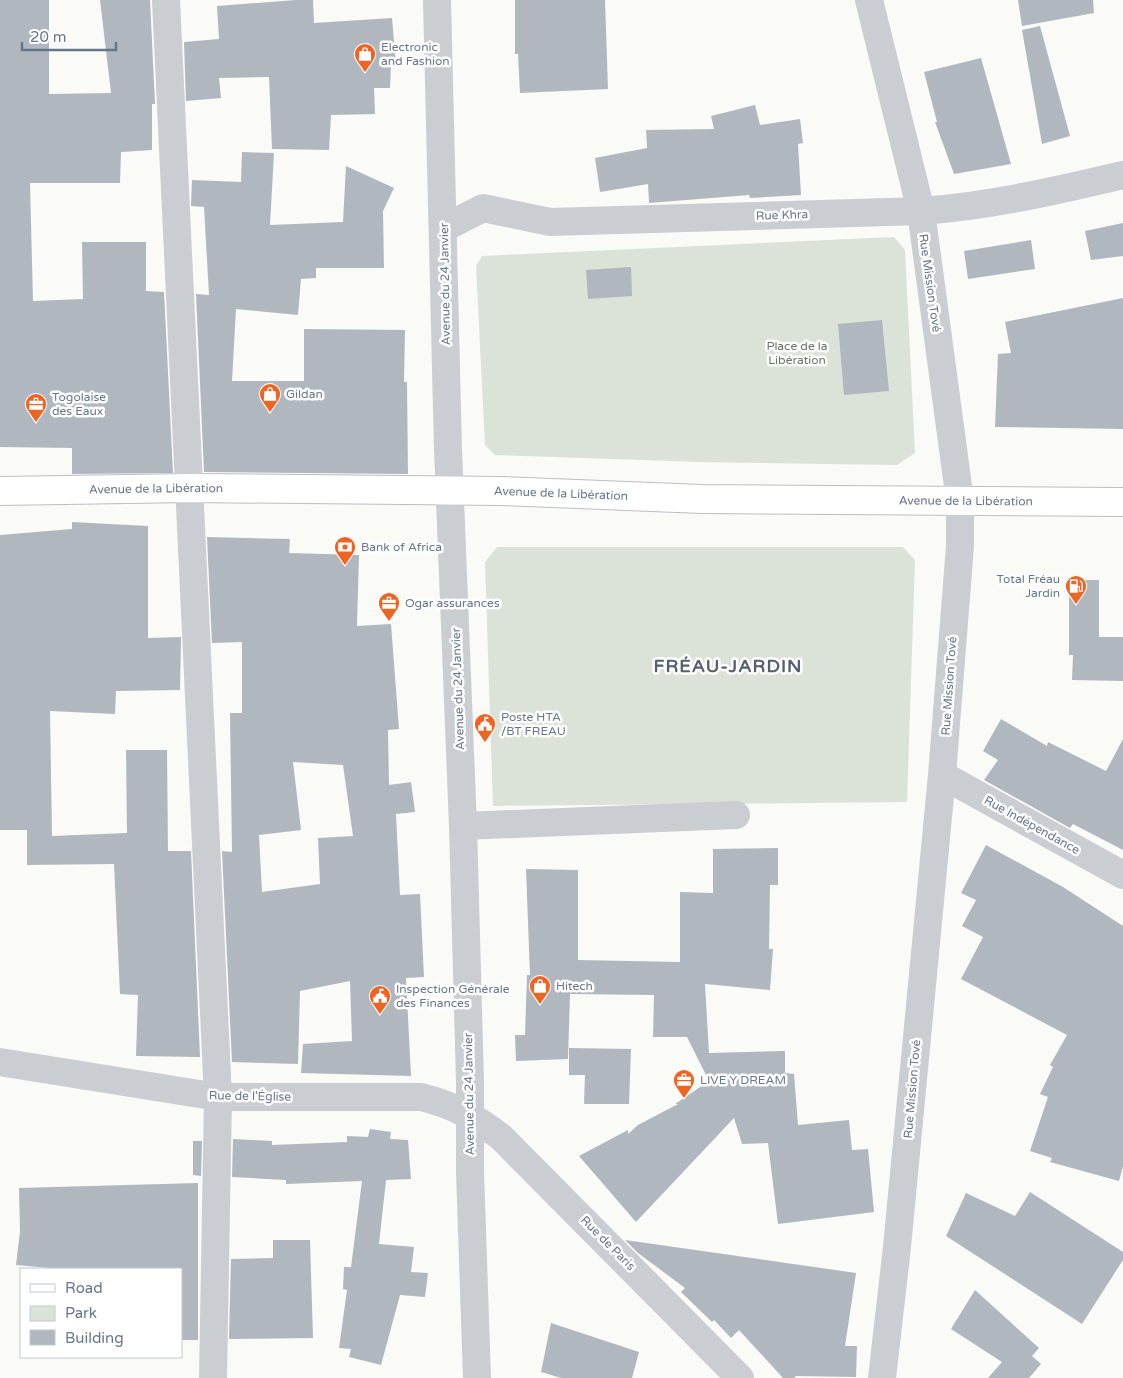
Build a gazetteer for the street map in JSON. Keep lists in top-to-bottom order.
{
  "streets": {
    "main road": ["Avenue de la Libération"],
    "street": [
      "Rue Khra",
      "Rue Mission Tové",
      "Avenue du 24 Janvier",
      "Rue Indépendance",
      "Rue de l'Église",
      "Rue de Paris"
    ]
  },
  "crossings": [
    ["Rue Khra", "Rue Mission Tové"],
    ["Rue Khra", "Avenue du 24 Janvier"],
    ["Rue Mission Tové", "Avenue de la Libération"],
    ["Rue Mission Tové", "Rue Indépendance"],
    ["Avenue du 24 Janvier", "Avenue de la Libération"],
    ["Avenue du 24 Janvier", "Rue de l'Église"],
    ["Avenue du 24 Janvier", "Rue de Paris"],
    ["Rue de l'Église", "Rue de Paris"]
  ],
  "districts": ["FRÉAU-JARDIN"],
  "parks": ["Place de la Libération"],
  "places": {
    "shop": ["Electronic and Fashion", "Gildan", "Hitech"],
    "office": ["Togolaise des Eaux", "Ogar assurances", "LIVE Y DREAM"],
    "bank": ["Bank of Africa"],
    "fuel station": ["Total Fréau Jardin"],
    "public building": ["Poste HTA /BT FREAU", "Inspection Générale des Finances"]
  },
  "legend": ["Road", "Park", "Building"],
  "scale_bar": "20 m"
}
